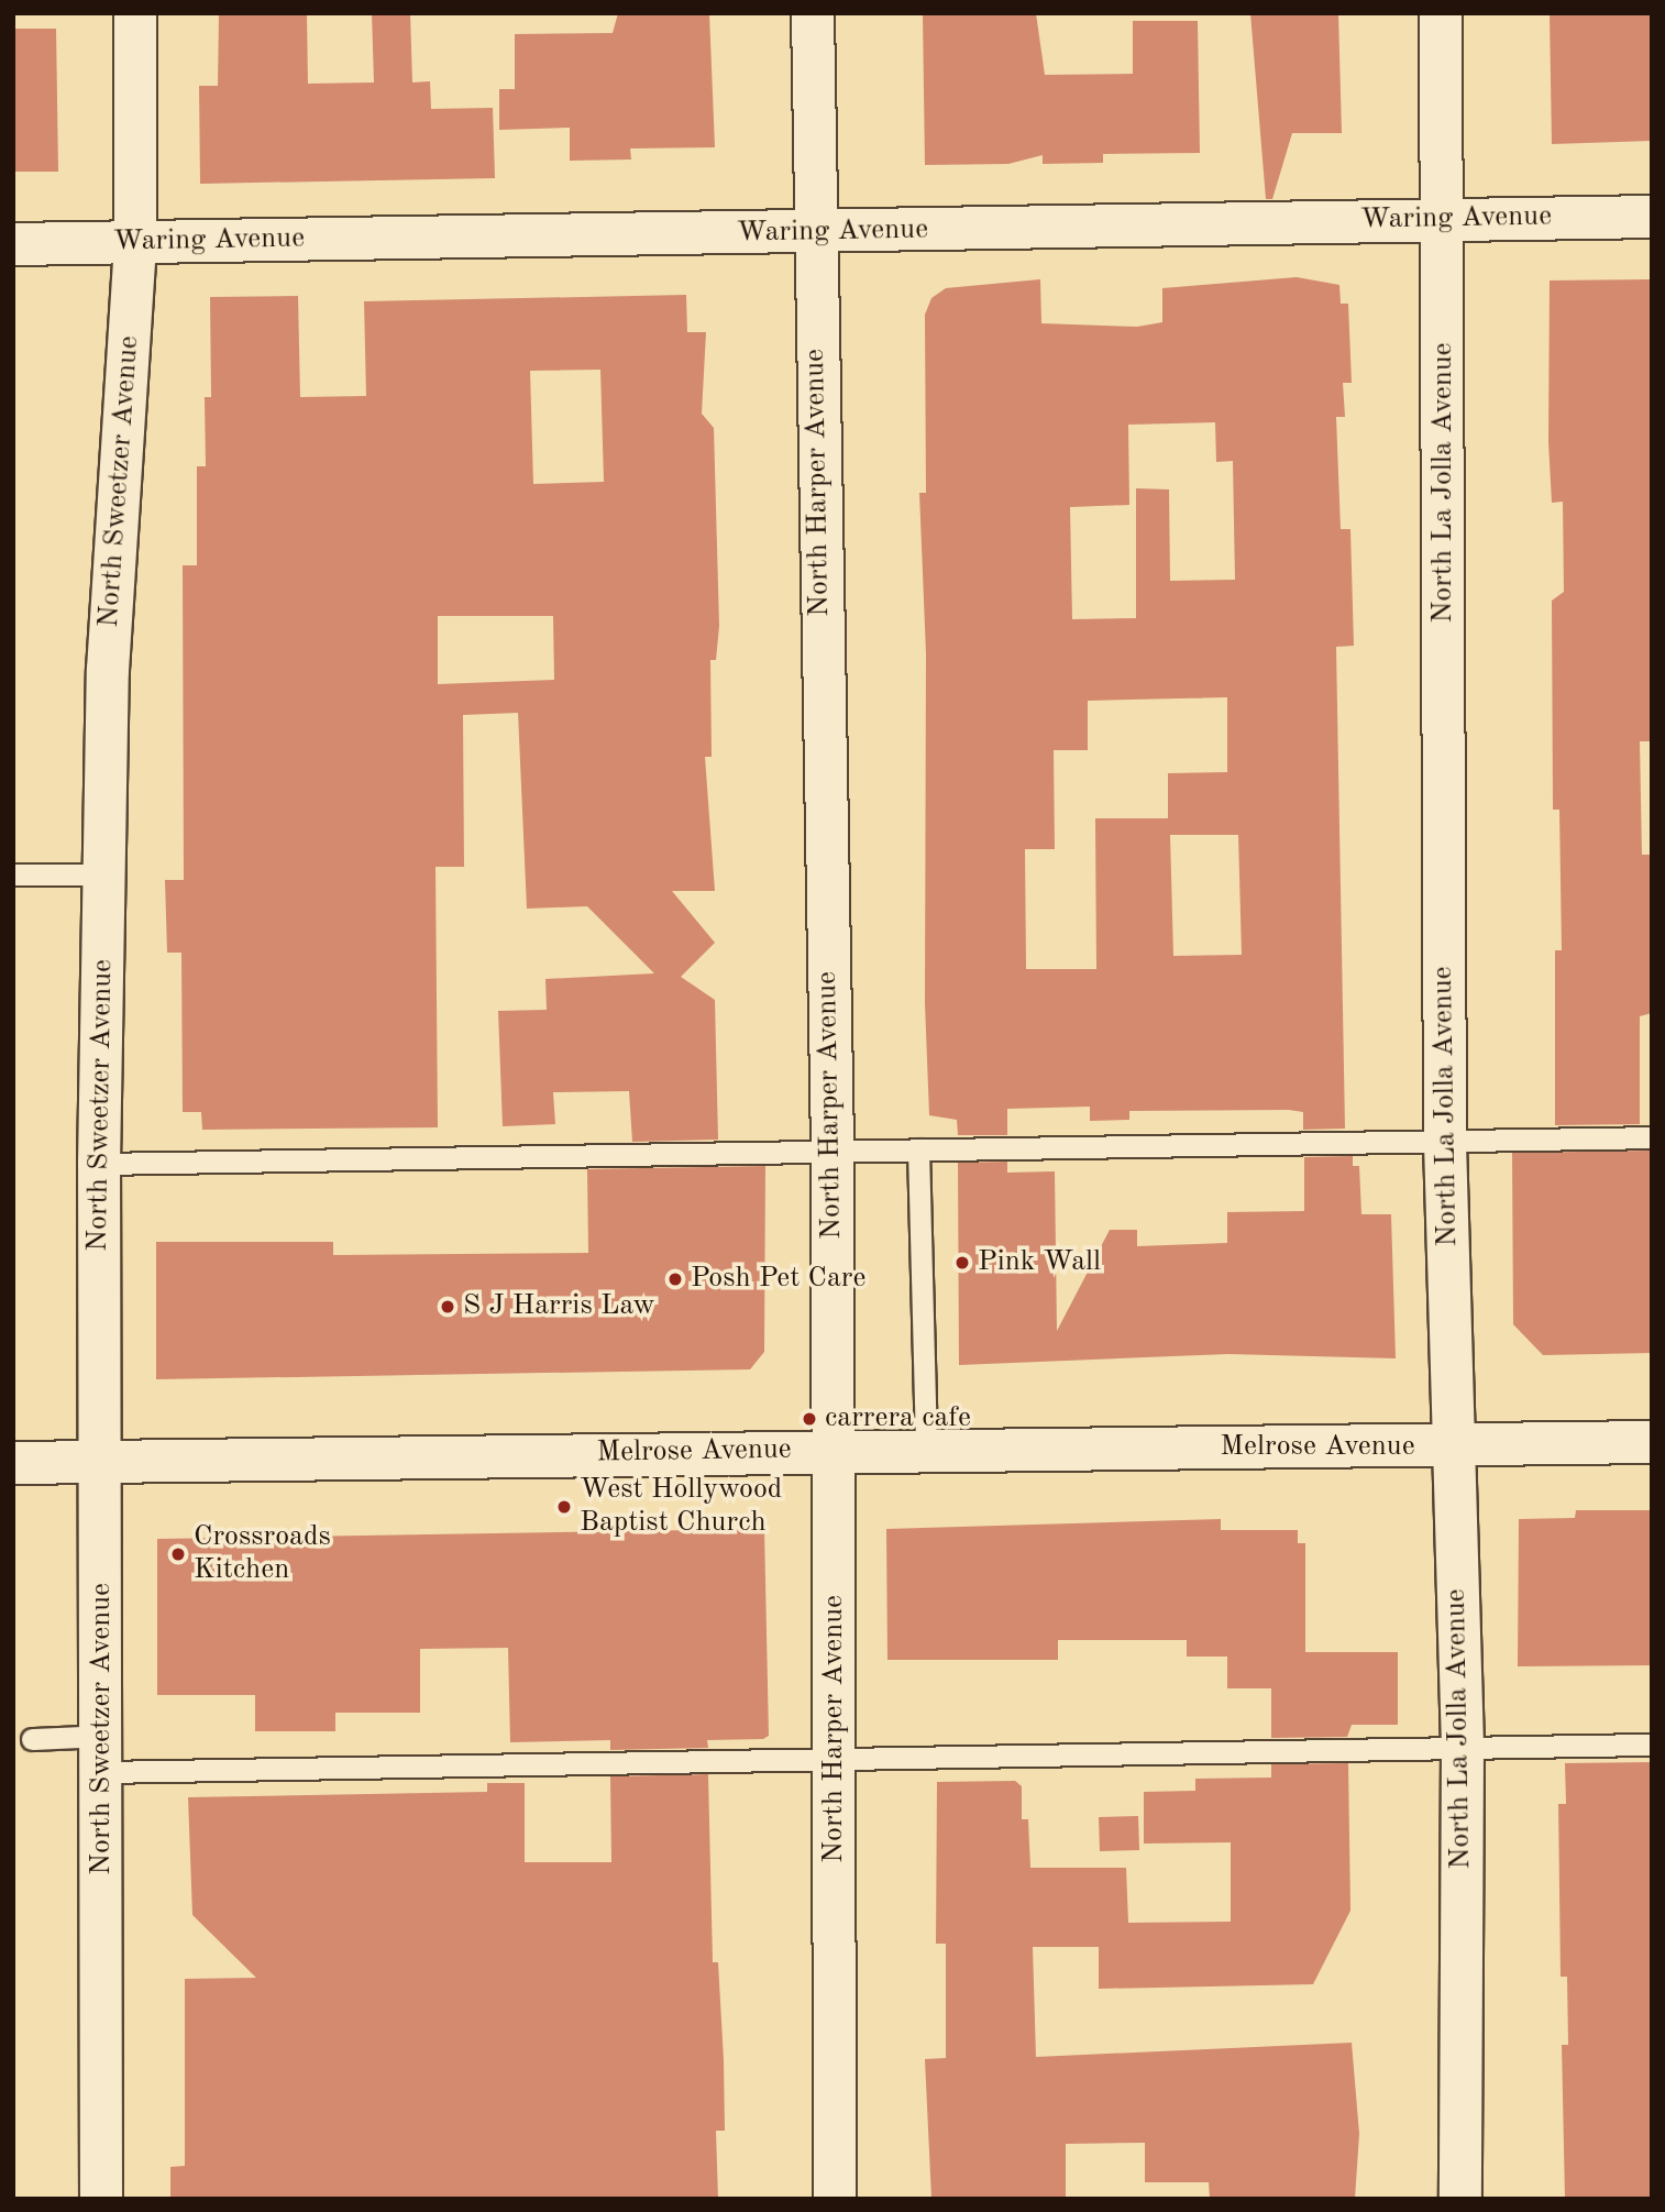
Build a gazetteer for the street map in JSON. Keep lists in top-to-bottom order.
{
  "streets": {
    "street": [
      "Waring Avenue",
      "North Sweetzer Avenue",
      "North Harper Avenue",
      "North La Jolla Avenue",
      "Melrose Avenue"
    ]
  },
  "crossings": [
    ["Waring Avenue", "North Sweetzer Avenue"],
    ["Waring Avenue", "North Harper Avenue"],
    ["Waring Avenue", "North La Jolla Avenue"],
    ["North Sweetzer Avenue", "Melrose Avenue"],
    ["North Harper Avenue", "Melrose Avenue"],
    ["North La Jolla Avenue", "Melrose Avenue"]
  ],
  "places": [
    "Pink Wall",
    "Posh Pet Care",
    "S J Harris Law",
    "carrera cafe",
    "West Hollywood Baptist Church",
    "Crossroads Kitchen"
  ]
}
